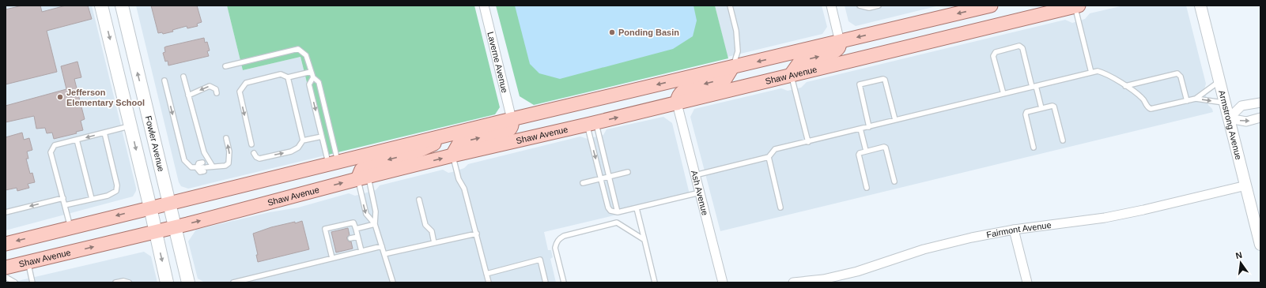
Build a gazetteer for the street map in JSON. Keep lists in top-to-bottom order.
{
  "streets": {
    "main road": ["Shaw Avenue", "Fowler Avenue"],
    "street": [
      "Laverne Avenue",
      "Armstrong Avenue",
      "Ash Avenue",
      "Fairmont Avenue"
    ]
  },
  "crossings": [
    ["Shaw Avenue", "Fowler Avenue"],
    ["Shaw Avenue", "Ash Avenue"],
    ["Armstrong Avenue", "Fairmont Avenue"]
  ],
  "places": ["Ponding Basin", "Jefferson Elementary School"],
  "north": "top"
}
